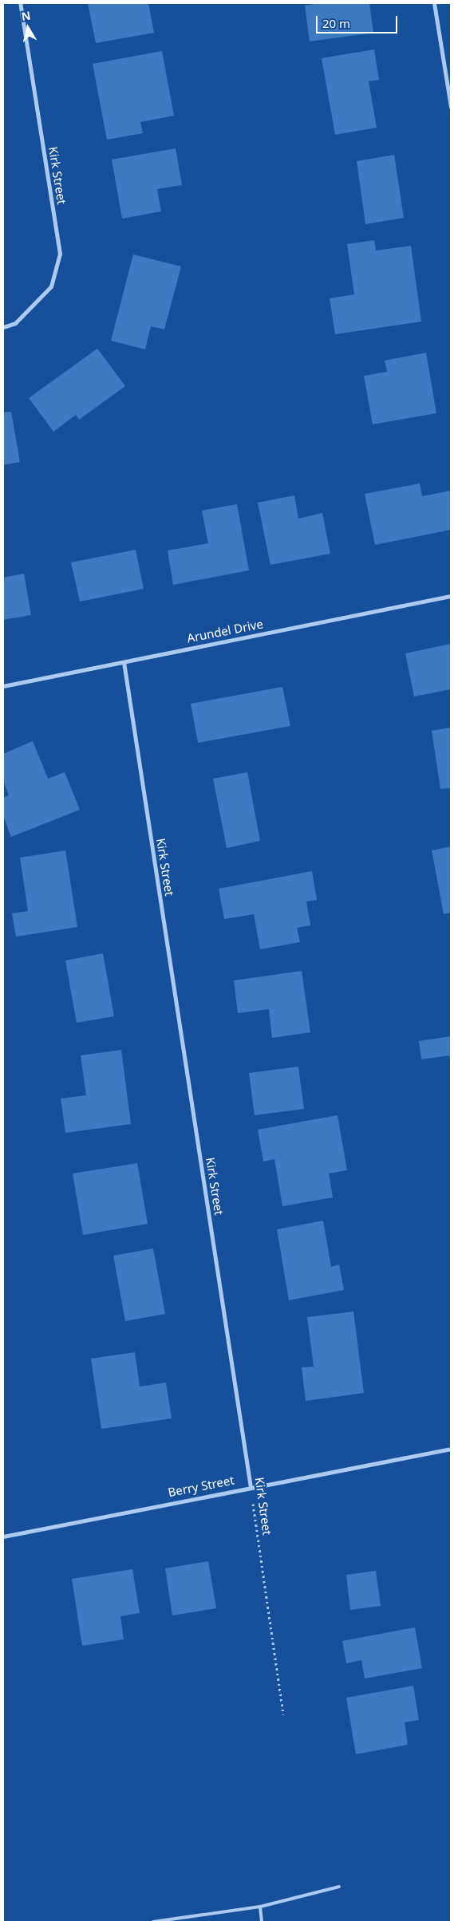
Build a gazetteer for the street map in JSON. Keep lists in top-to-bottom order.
{
  "streets": {
    "street": ["Kirk Street", "Arundel Drive", "Berry Street"]
  },
  "crossings": [
    ["Kirk Street", "Arundel Drive"],
    ["Kirk Street", "Berry Street"]
  ],
  "scale_bar": "20 m",
  "north": "top"
}
